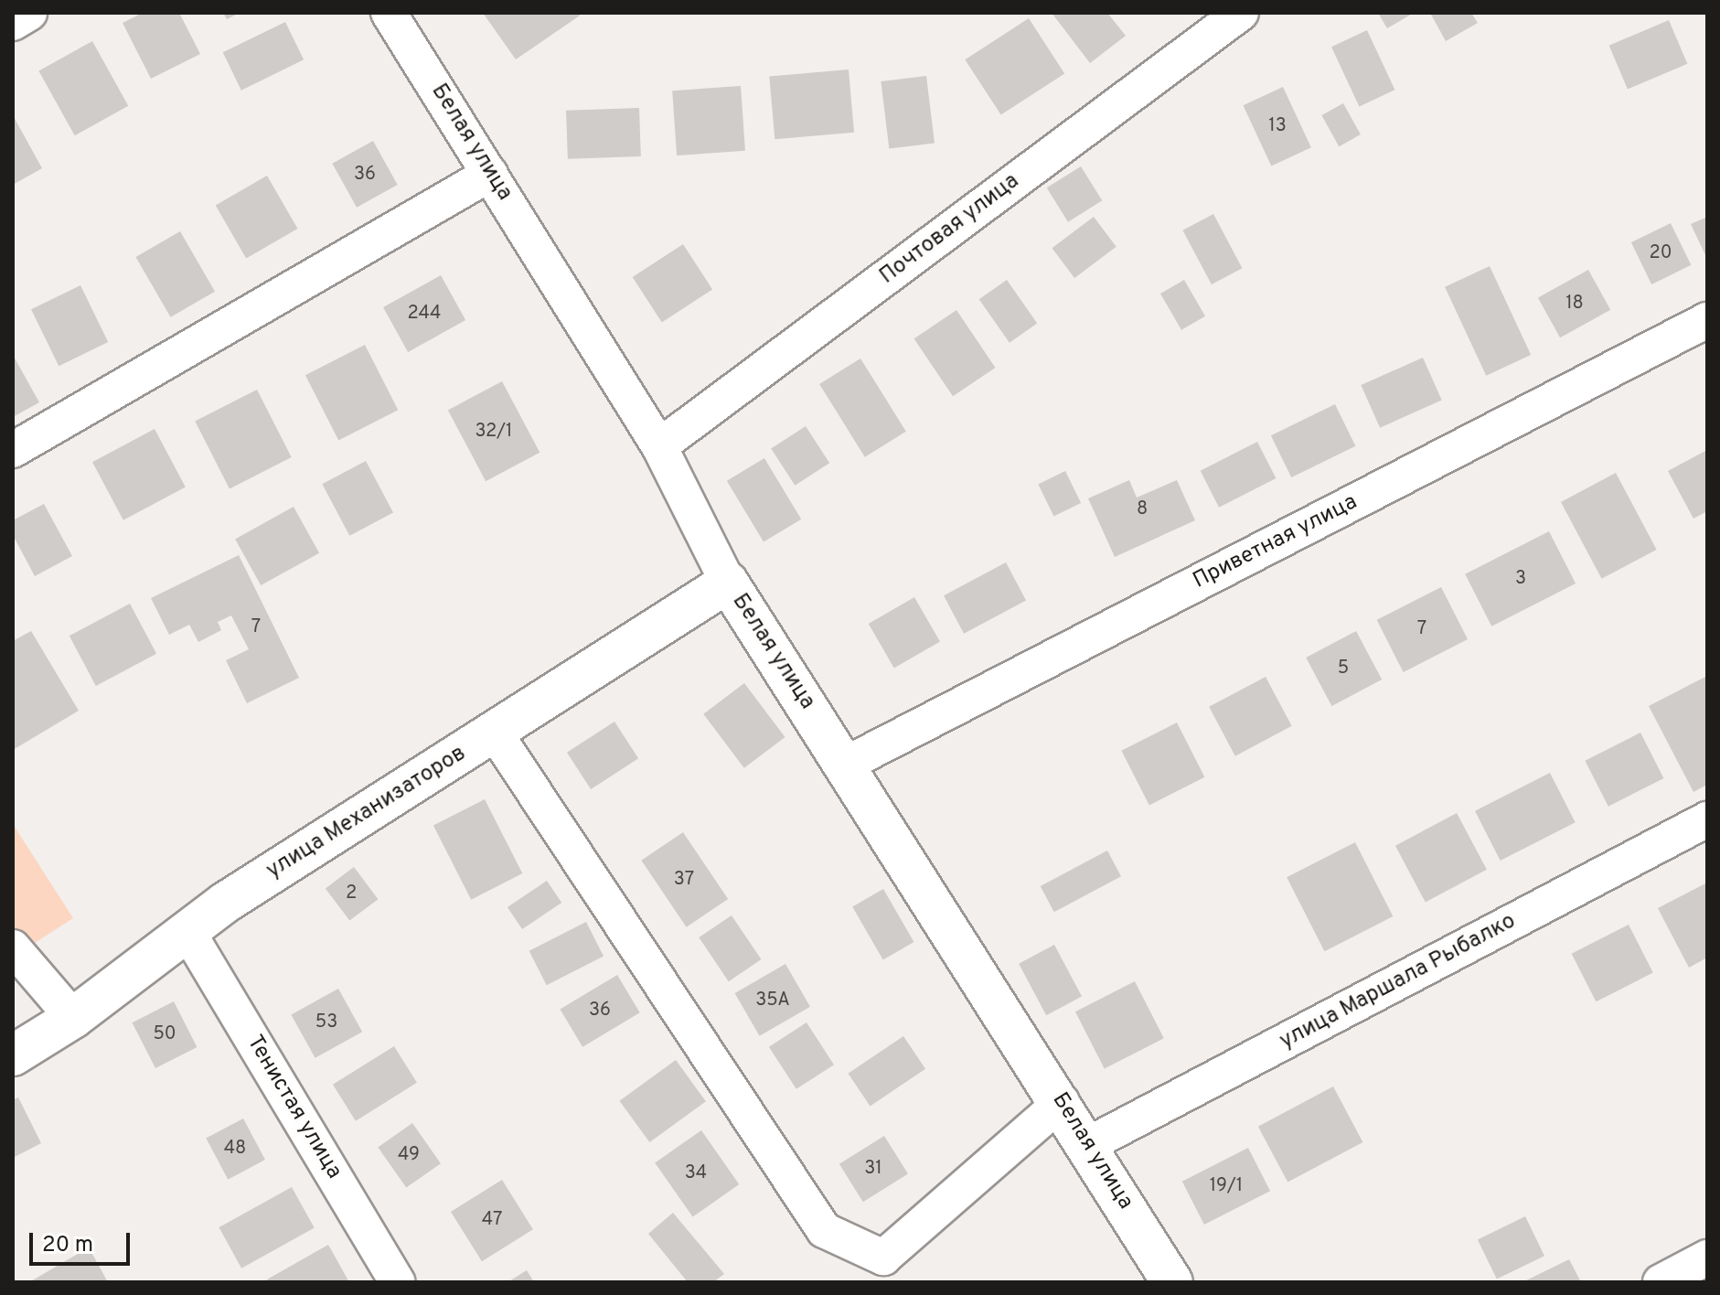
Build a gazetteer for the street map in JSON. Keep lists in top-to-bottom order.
{
  "streets": {
    "street": [
      "Белая улица",
      "Почтовая улица",
      "Приветная улица",
      "улица Механизаторов",
      "улица Маршала Рыбалко",
      "Тенистая улица"
    ]
  },
  "crossings": [
    ["Белая улица", "Почтовая улица"],
    ["Белая улица", "Приветная улица"],
    ["Белая улица", "улица Механизаторов"],
    ["Белая улица", "улица Маршала Рыбалко"],
    ["улица Механизаторов", "Тенистая улица"]
  ],
  "house_numbers": [
    "13",
    "36",
    "20",
    "18",
    "244",
    "32/1",
    "8",
    "3",
    "7",
    "7",
    "5",
    "37",
    "2",
    "35А",
    "36",
    "53",
    "50",
    "48",
    "49",
    "31",
    "34",
    "19/1",
    "47"
  ],
  "scale_bar": "20 m"
}
